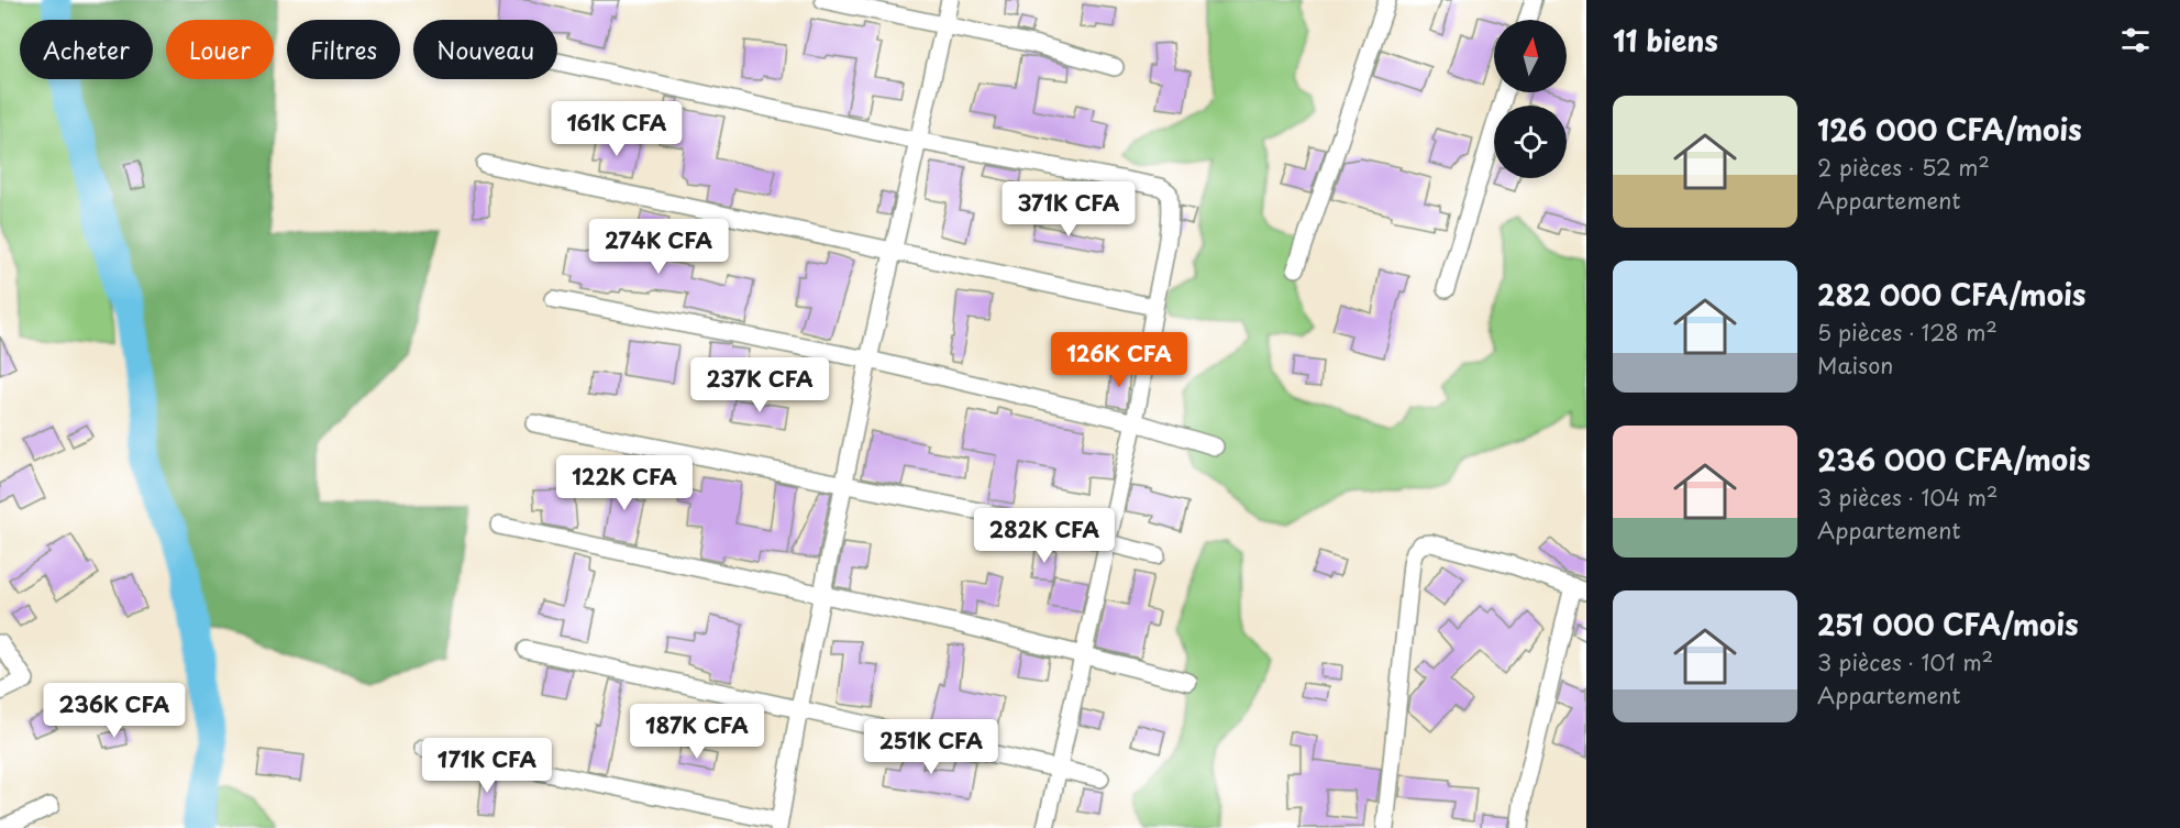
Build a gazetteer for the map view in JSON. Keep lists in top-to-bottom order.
{
  "north": "top",
  "page": {
    "heading": "11 biens",
    "chip": [
      "Acheter",
      "Louer",
      "Filtres",
      "Nouveau"
    ],
    "list": [
      {
        "name": "126 000 CFA/mois",
        "note": "2 pièces · 52 m² · Appartement"
      },
      {
        "name": "282 000 CFA/mois",
        "note": "5 pièces · 128 m² · Maison"
      },
      {
        "name": "236 000 CFA/mois",
        "note": "3 pièces · 104 m² · Appartement"
      },
      {
        "name": "251 000 CFA/mois",
        "note": "3 pièces · 101 m² · Appartement"
      }
    ],
    "price": [
      "161K CFA",
      "371K CFA",
      "274K CFA",
      "126K CFA",
      "237K CFA",
      "122K CFA",
      "282K CFA",
      "236K CFA",
      "187K CFA",
      "251K CFA",
      "171K CFA"
    ]
  }
}
